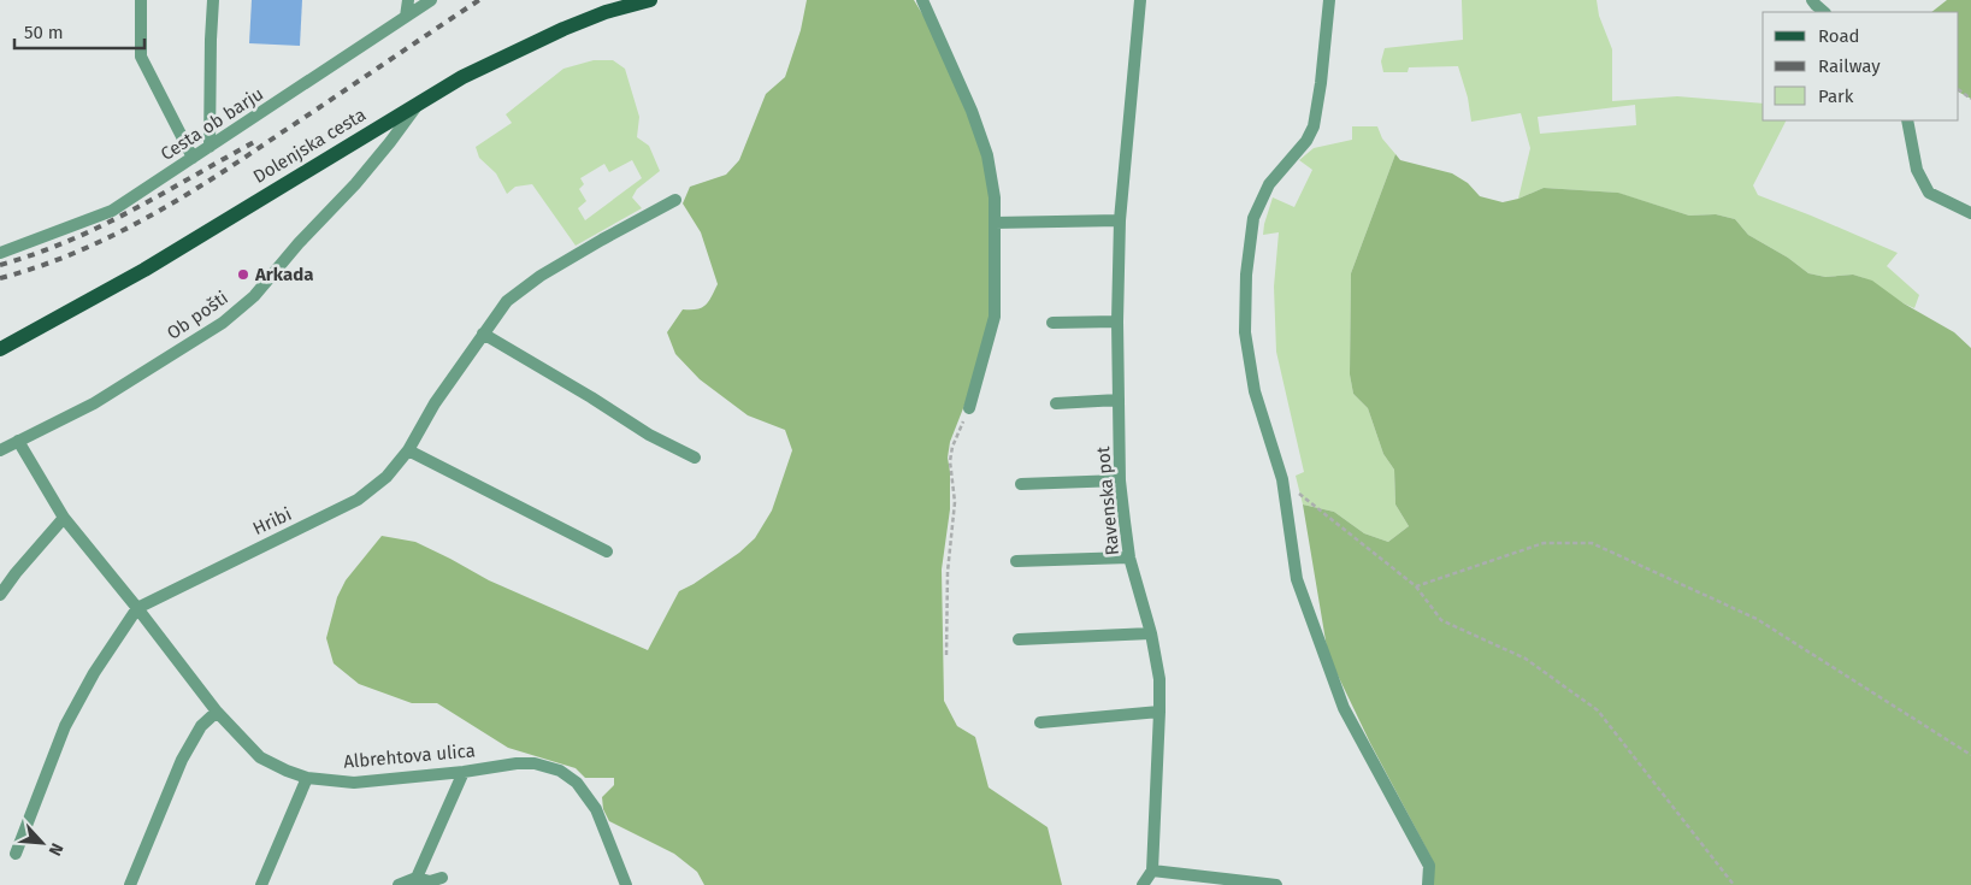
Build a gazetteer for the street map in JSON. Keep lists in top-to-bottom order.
{
  "streets": {
    "main road": ["Dolenjska cesta"],
    "street": [
      "Cesta ob barju",
      "Ob pošti",
      "Ravenska pot",
      "Hribi",
      "Albrehtova ulica"
    ]
  },
  "crossings": [
    ["Dolenjska cesta", "Ob pošti"],
    ["Ob pošti", "Albrehtova ulica"],
    ["Hribi", "Albrehtova ulica"]
  ],
  "places": ["Arkada"],
  "legend": ["Road", "Railway", "Park"],
  "scale_bar": "50 m",
  "north": "bottom right"
}
